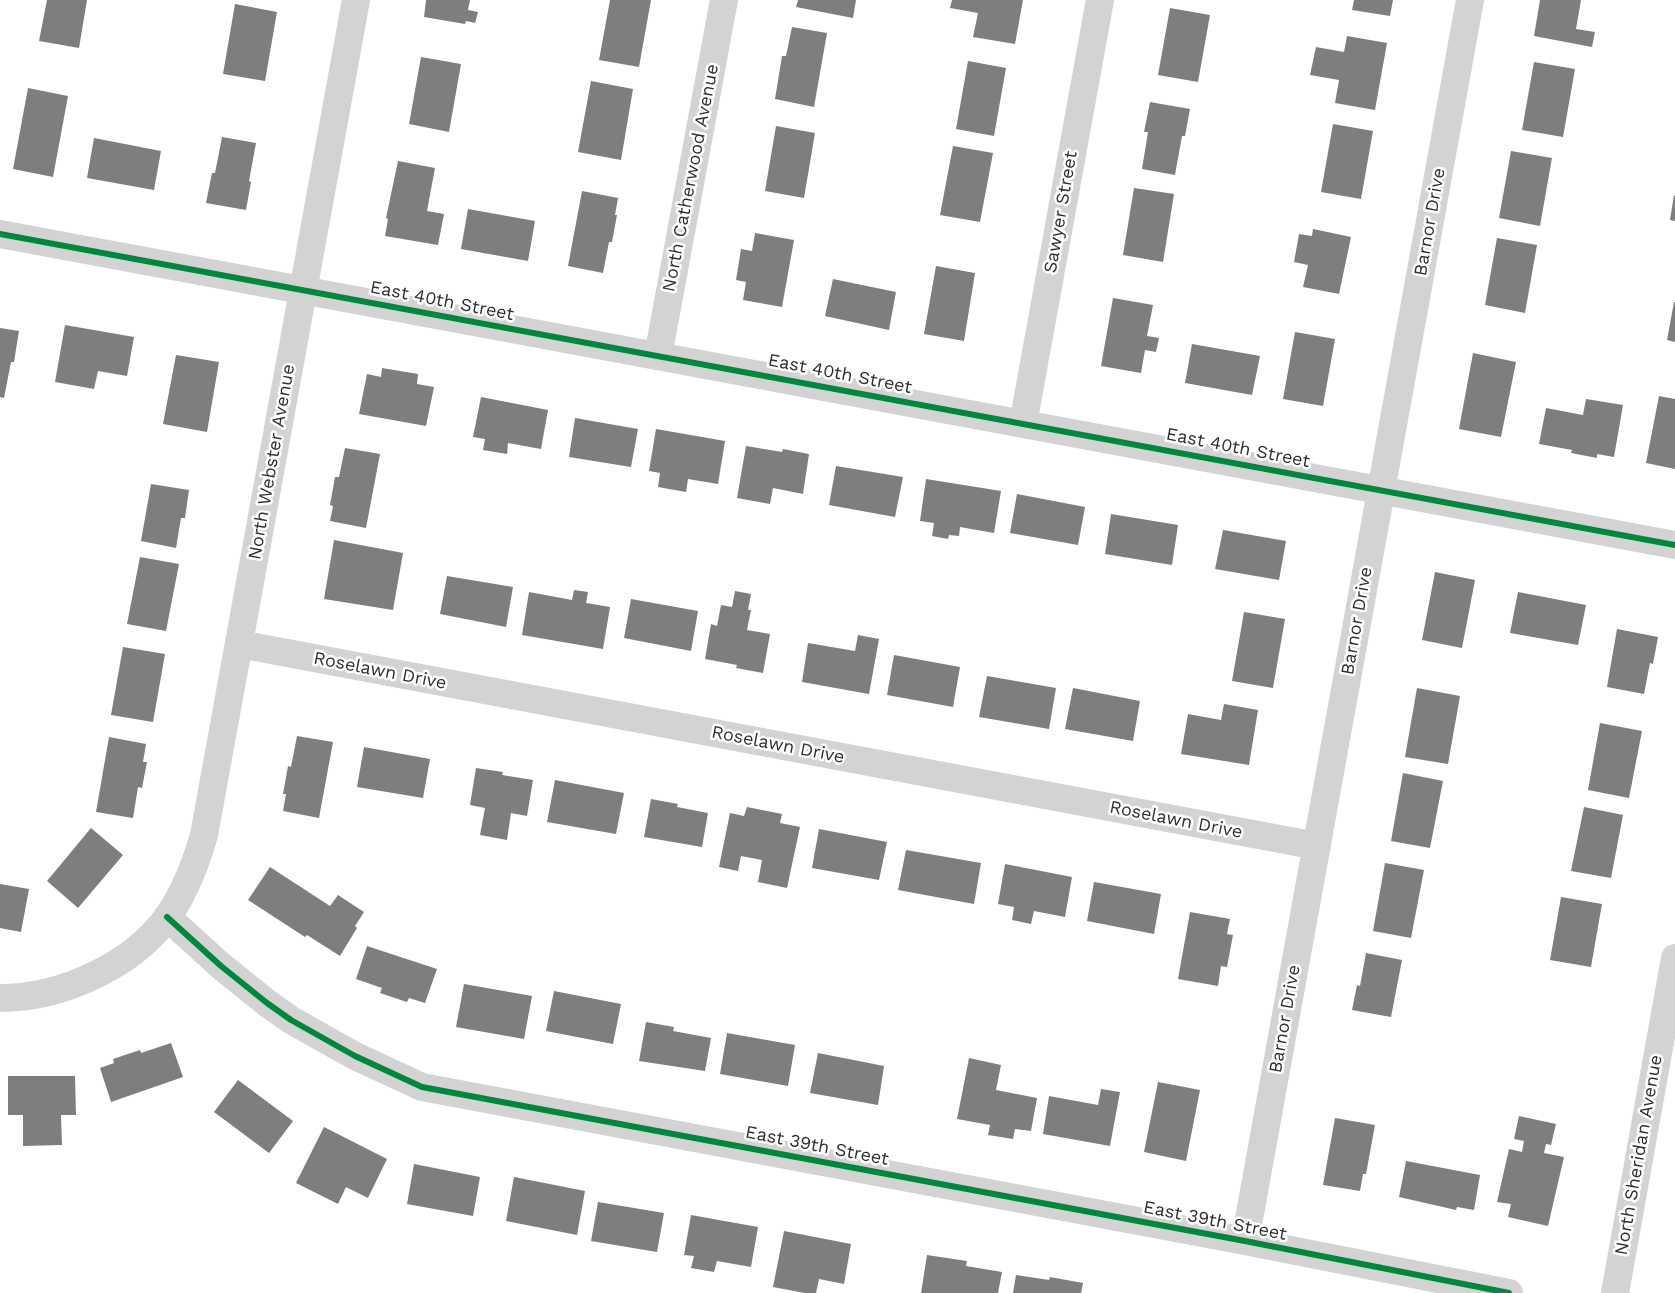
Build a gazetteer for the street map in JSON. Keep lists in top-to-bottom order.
{
  "streets": {
    "street": [
      "North Catherwood Avenue",
      "Sawyer Street",
      "Barnor Drive",
      "East 40th Street",
      "North Webster Avenue",
      "Roselawn Drive",
      "East 39th Street",
      "North Sheridan Avenue"
    ]
  },
  "crossings": [
    ["North Catherwood Avenue", "East 40th Street"],
    ["Sawyer Street", "East 40th Street"],
    ["Barnor Drive", "East 40th Street"],
    ["Barnor Drive", "Roselawn Drive"],
    ["Barnor Drive", "East 39th Street"],
    ["East 40th Street", "North Webster Avenue"],
    ["North Webster Avenue", "Roselawn Drive"],
    ["North Webster Avenue", "East 39th Street"]
  ]
}
